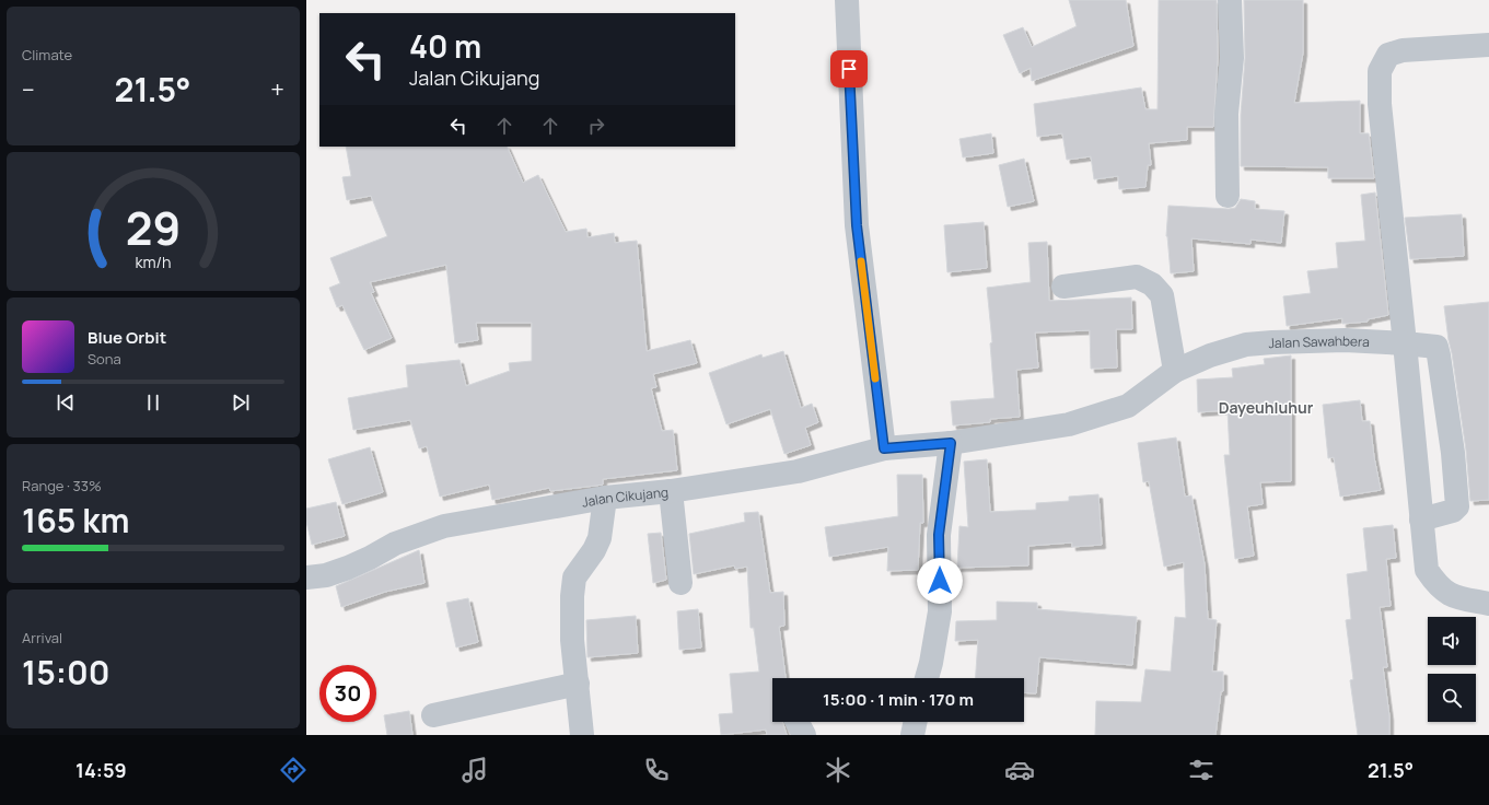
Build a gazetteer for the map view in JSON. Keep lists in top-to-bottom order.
{
  "streets": {
    "street": ["Jalan Sawahbera", "Jalan Cikujang"]
  },
  "crossings": [
    ["Jalan Sawahbera", "Jalan Cikujang"]
  ],
  "districts": ["Dayeuhluhur"],
  "page": {
    "tile": [
      "Climate",
      ["Range · 33%", "165 km"],
      ["Arrival", "15:00"]
    ],
    "turn": ["40 m", "Jalan Cikujang"],
    "heat": ["−", "21.5°", "+"],
    "song": ["Blue Orbit", "Sona"],
    "limit": "30",
    "trip": "15:00 · 1 min · 170 m",
    "tabs": ["14:59", "21.5°"],
    "gauge": ["29", "km/h"]
  }
}
